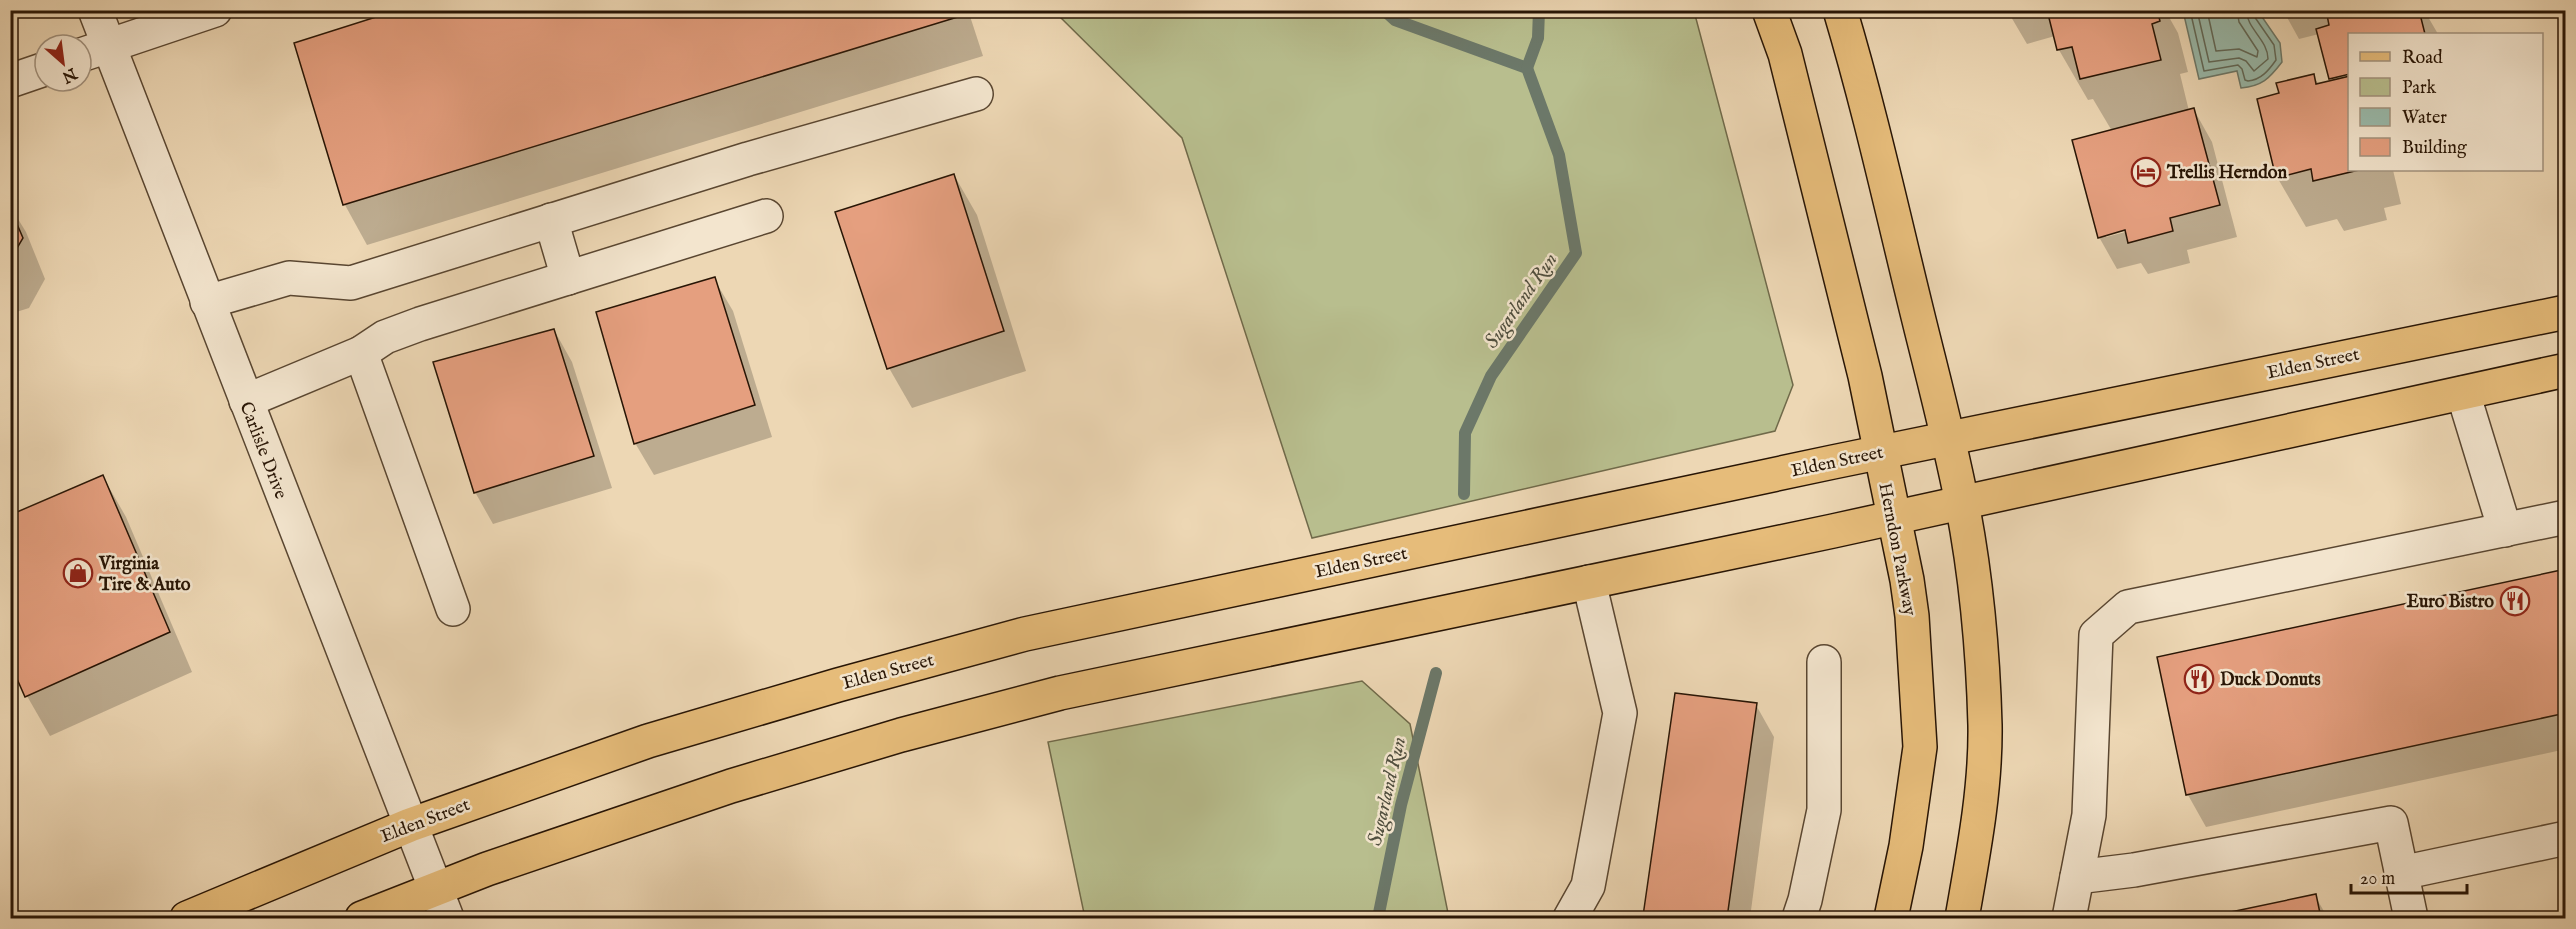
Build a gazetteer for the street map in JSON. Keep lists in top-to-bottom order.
{
  "streets": {
    "main road": ["Elden Street", "Herndon Parkway"],
    "street": ["Carlisle Drive"]
  },
  "crossings": [
    ["Elden Street", "Carlisle Drive"],
    ["Elden Street", "Herndon Parkway"]
  ],
  "water": ["Sugarland Run"],
  "places": {
    "hotel": ["Trellis Herndon"],
    "shop": ["Virginia Tire & Auto"],
    "restaurant": ["Euro Bistro", "Duck Donuts"]
  },
  "legend": [
    "Road",
    "Park",
    "Water",
    "Building"
  ],
  "scale_bar": "20 m",
  "north": "bottom right"
}
